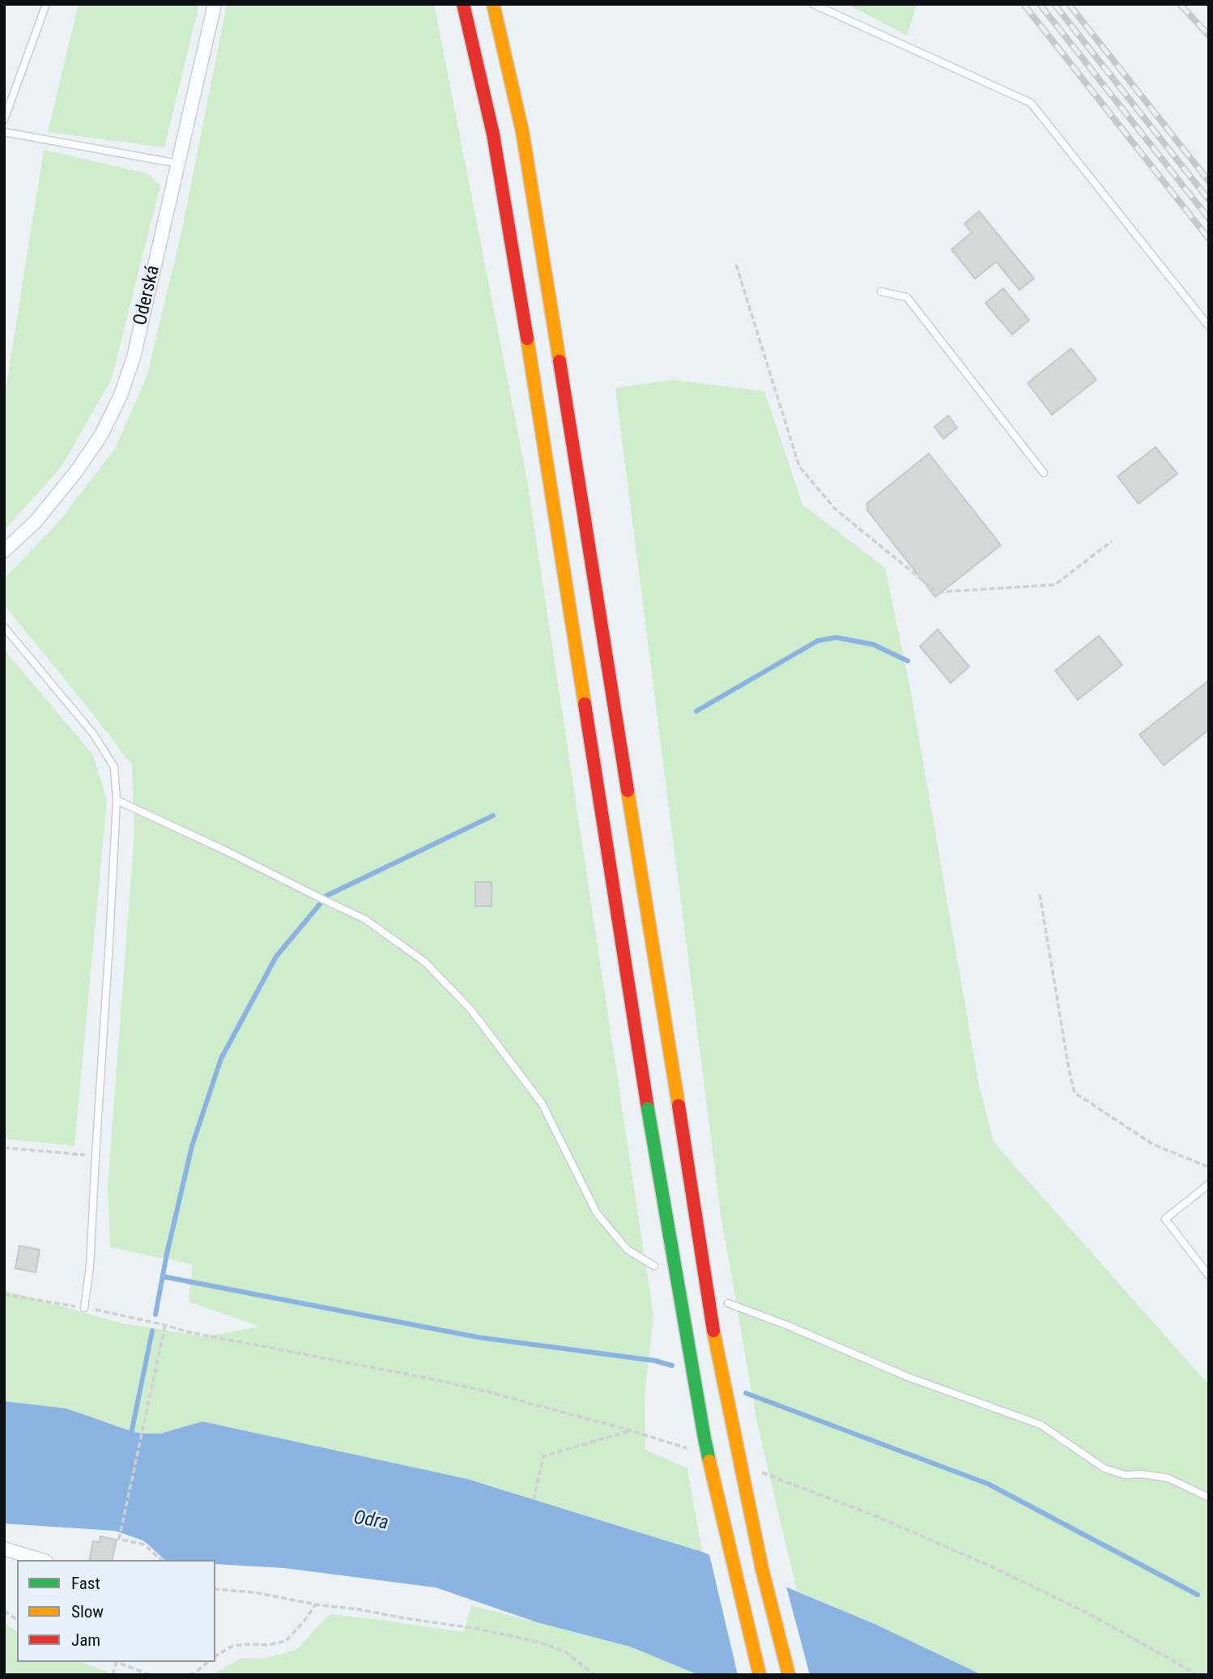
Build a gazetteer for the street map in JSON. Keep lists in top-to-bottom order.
{
  "streets": {
    "street": ["Oderská"]
  },
  "water": ["Odra"],
  "legend": ["Fast", "Slow", "Jam"]
}
